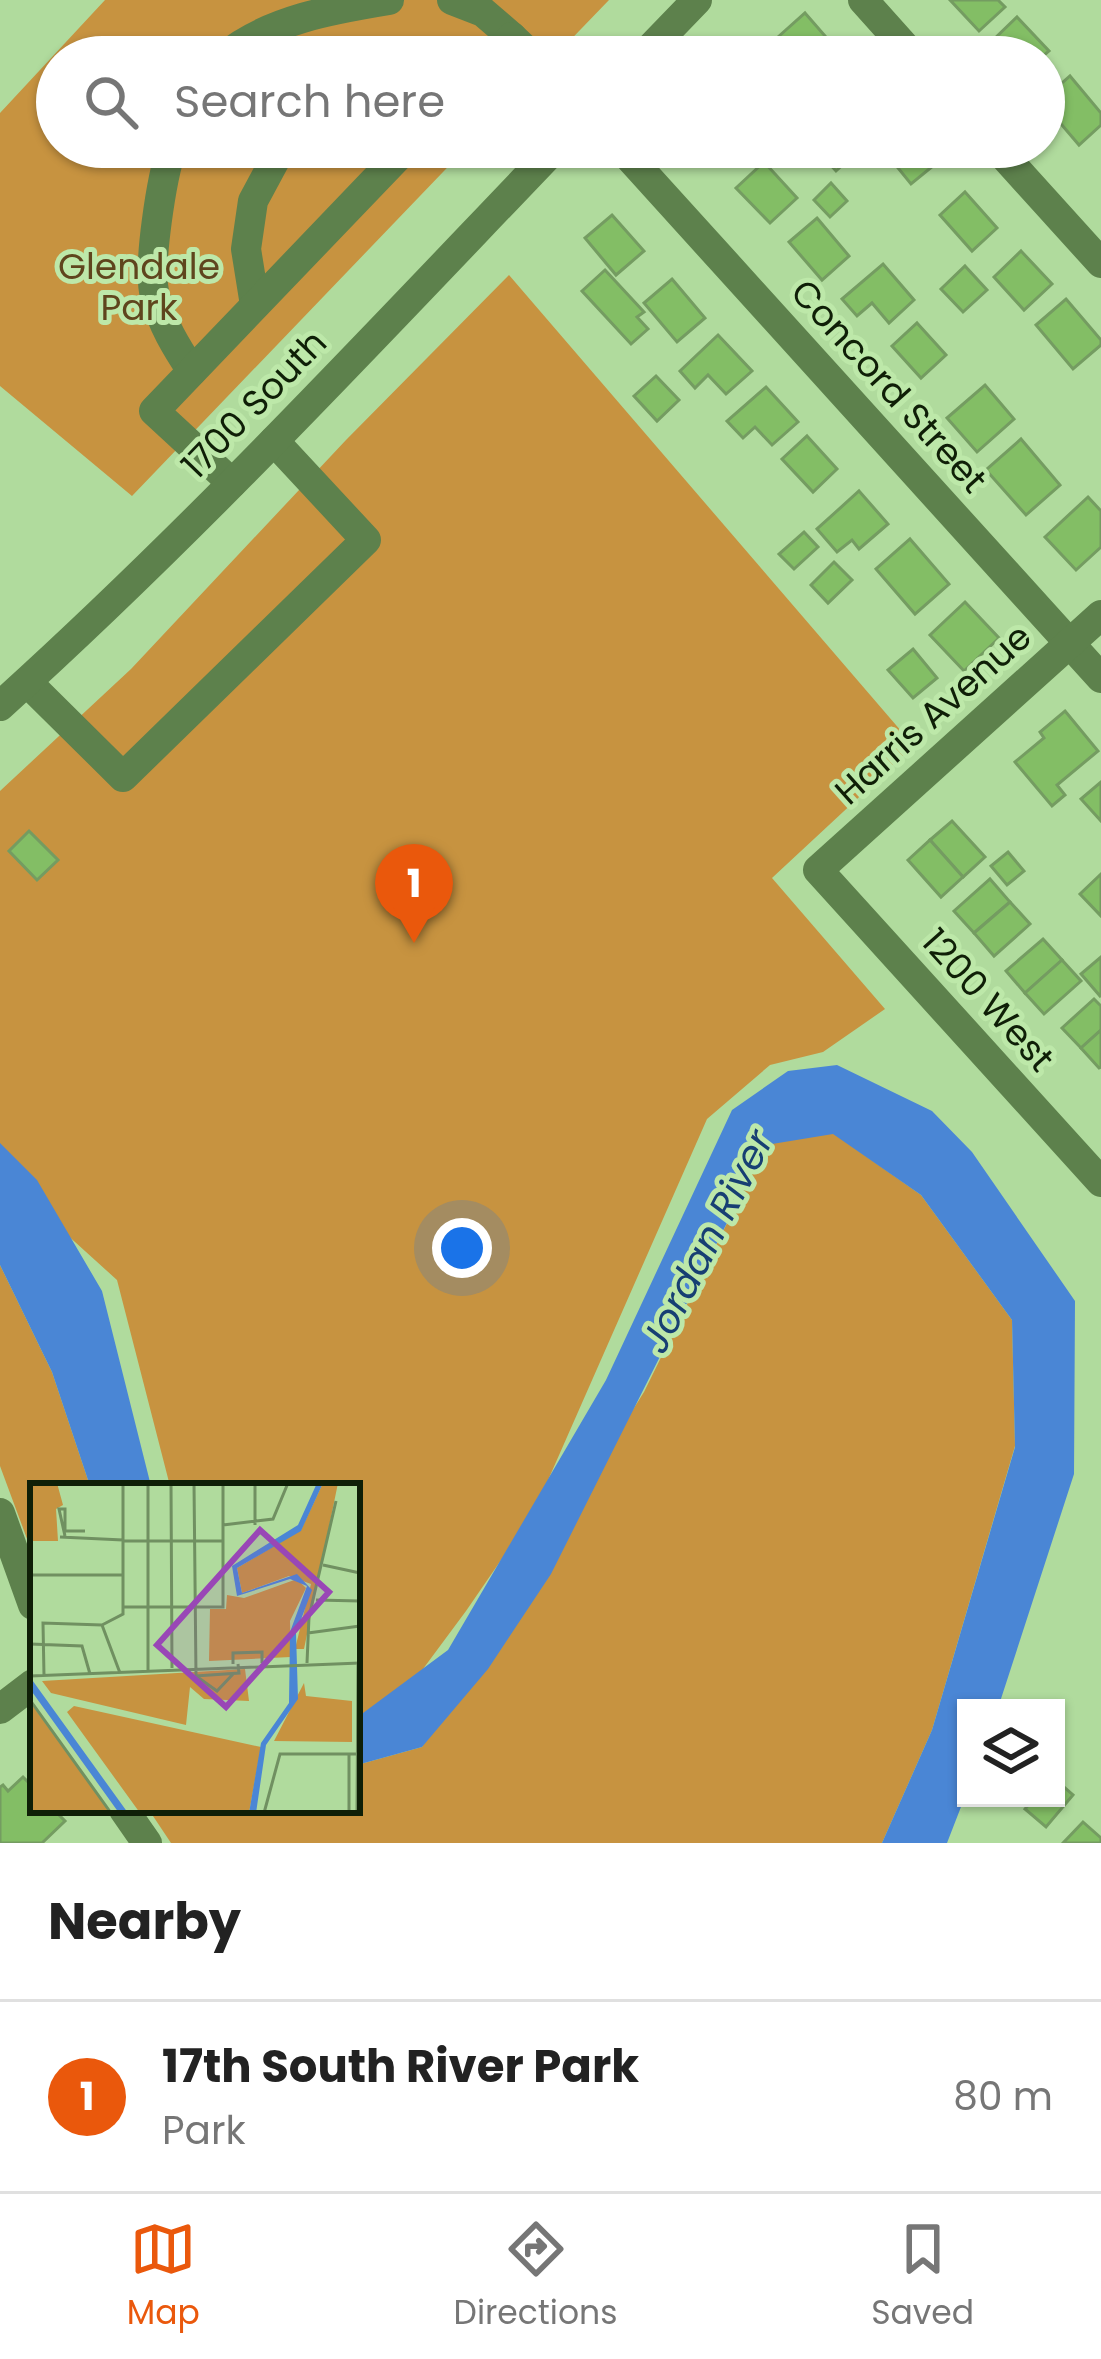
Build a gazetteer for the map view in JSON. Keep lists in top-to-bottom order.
{
  "streets": {
    "street": [
      "Concord Street",
      "1700 South",
      "Harris Avenue",
      "1200 West"
    ]
  },
  "crossings": [
    ["Concord Street", "Harris Avenue"],
    ["Harris Avenue", "1200 West"]
  ],
  "water": ["Jordan River"],
  "parks": ["Glendale Park"],
  "page": {
    "search": "Search here",
    "pins": "1",
    "heading": "Nearby",
    "list": [
      {
        "mark": "1",
        "name": "17th South River Park",
        "note": "Park",
        "value": "80 m"
      }
    ],
    "nav": ["Map", "Directions", "Saved"]
  }
}
